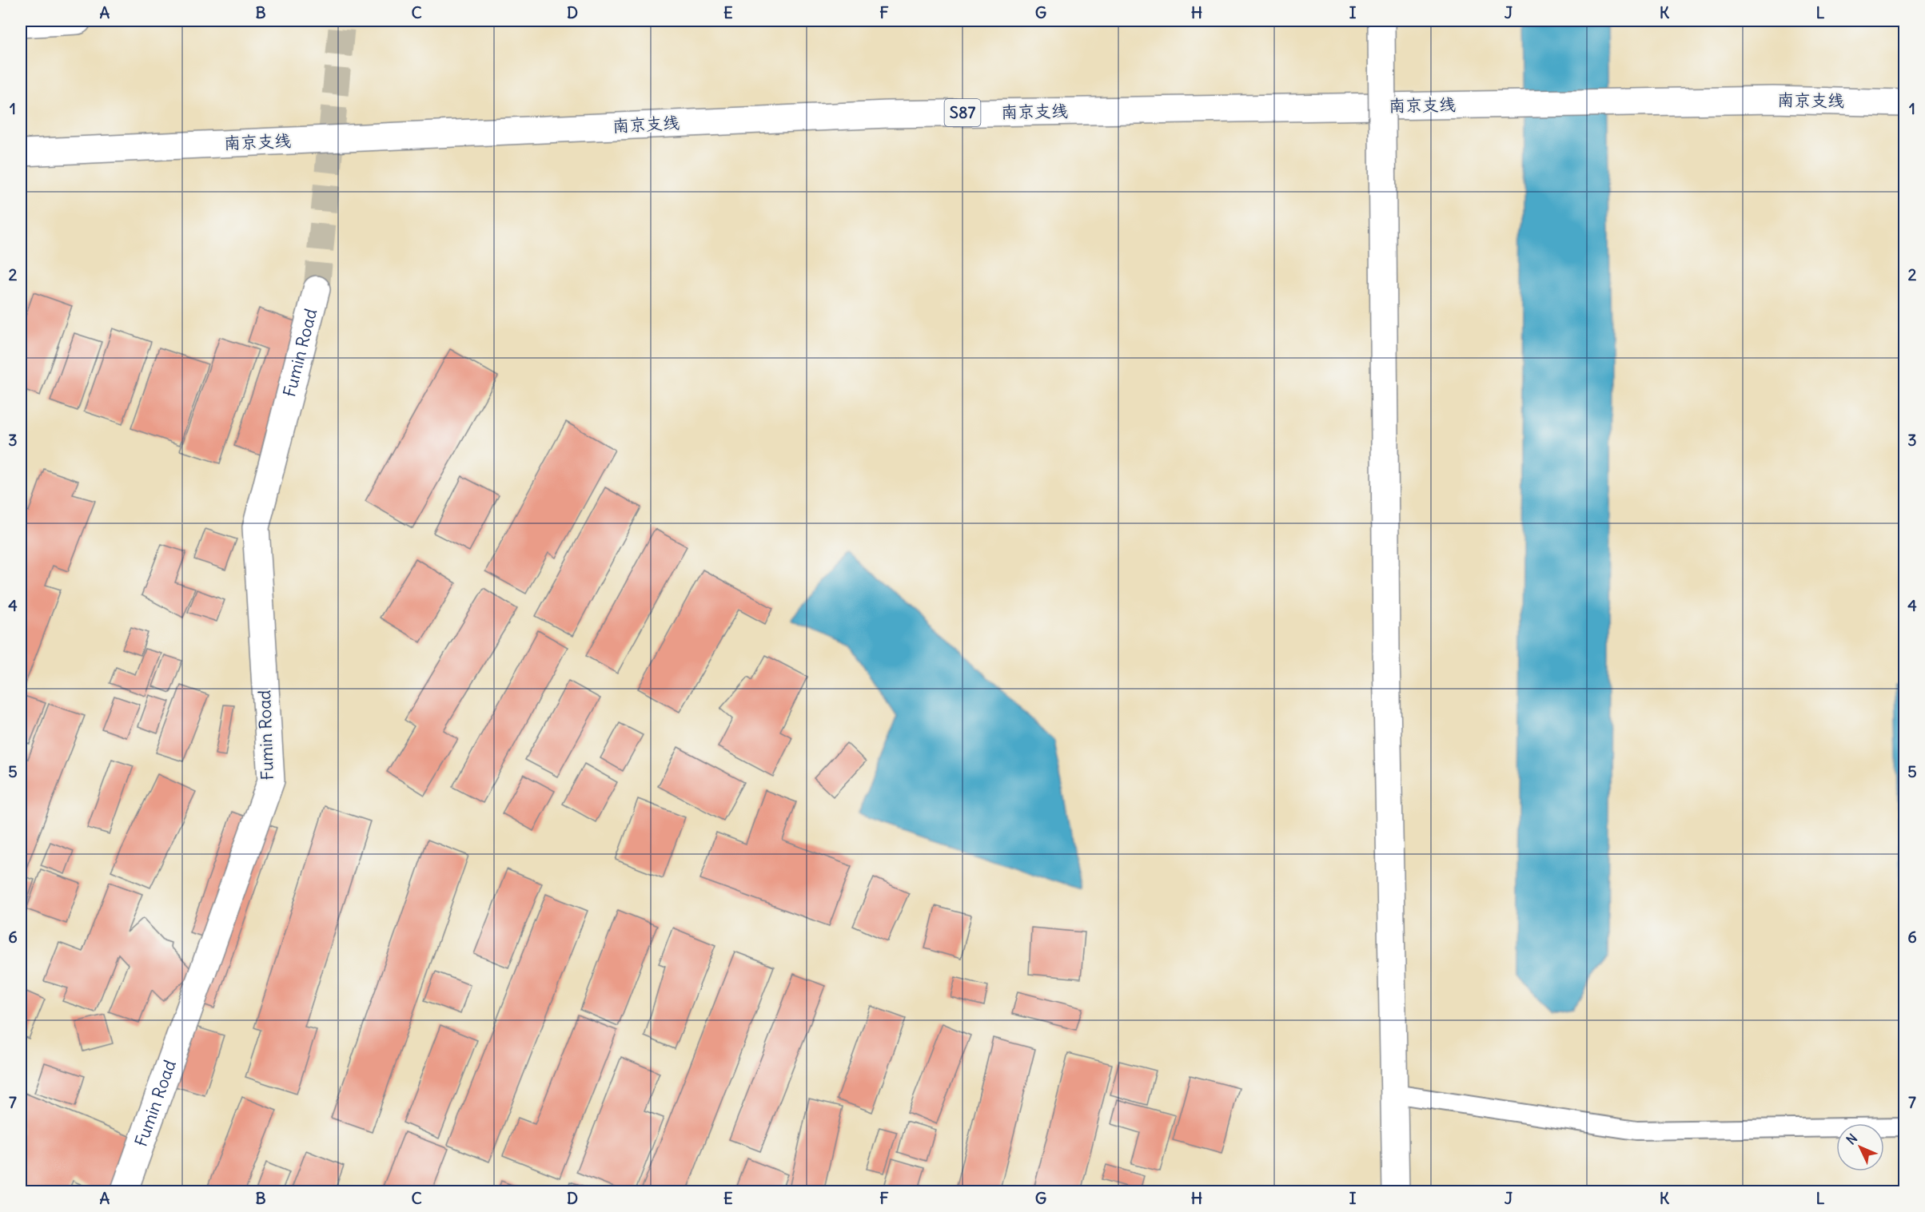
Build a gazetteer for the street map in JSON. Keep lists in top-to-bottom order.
{
  "streets": {
    "main road": ["南京支线", "S87", "Fumin Road"]
  },
  "north": "top left",
  "grid": {
    "columns": [
      "A",
      "B",
      "C",
      "D",
      "E",
      "F",
      "G",
      "H",
      "I",
      "J",
      "K",
      "L"
    ],
    "rows": [
      "1",
      "2",
      "3",
      "4",
      "5",
      "6",
      "7"
    ]
  }
}
